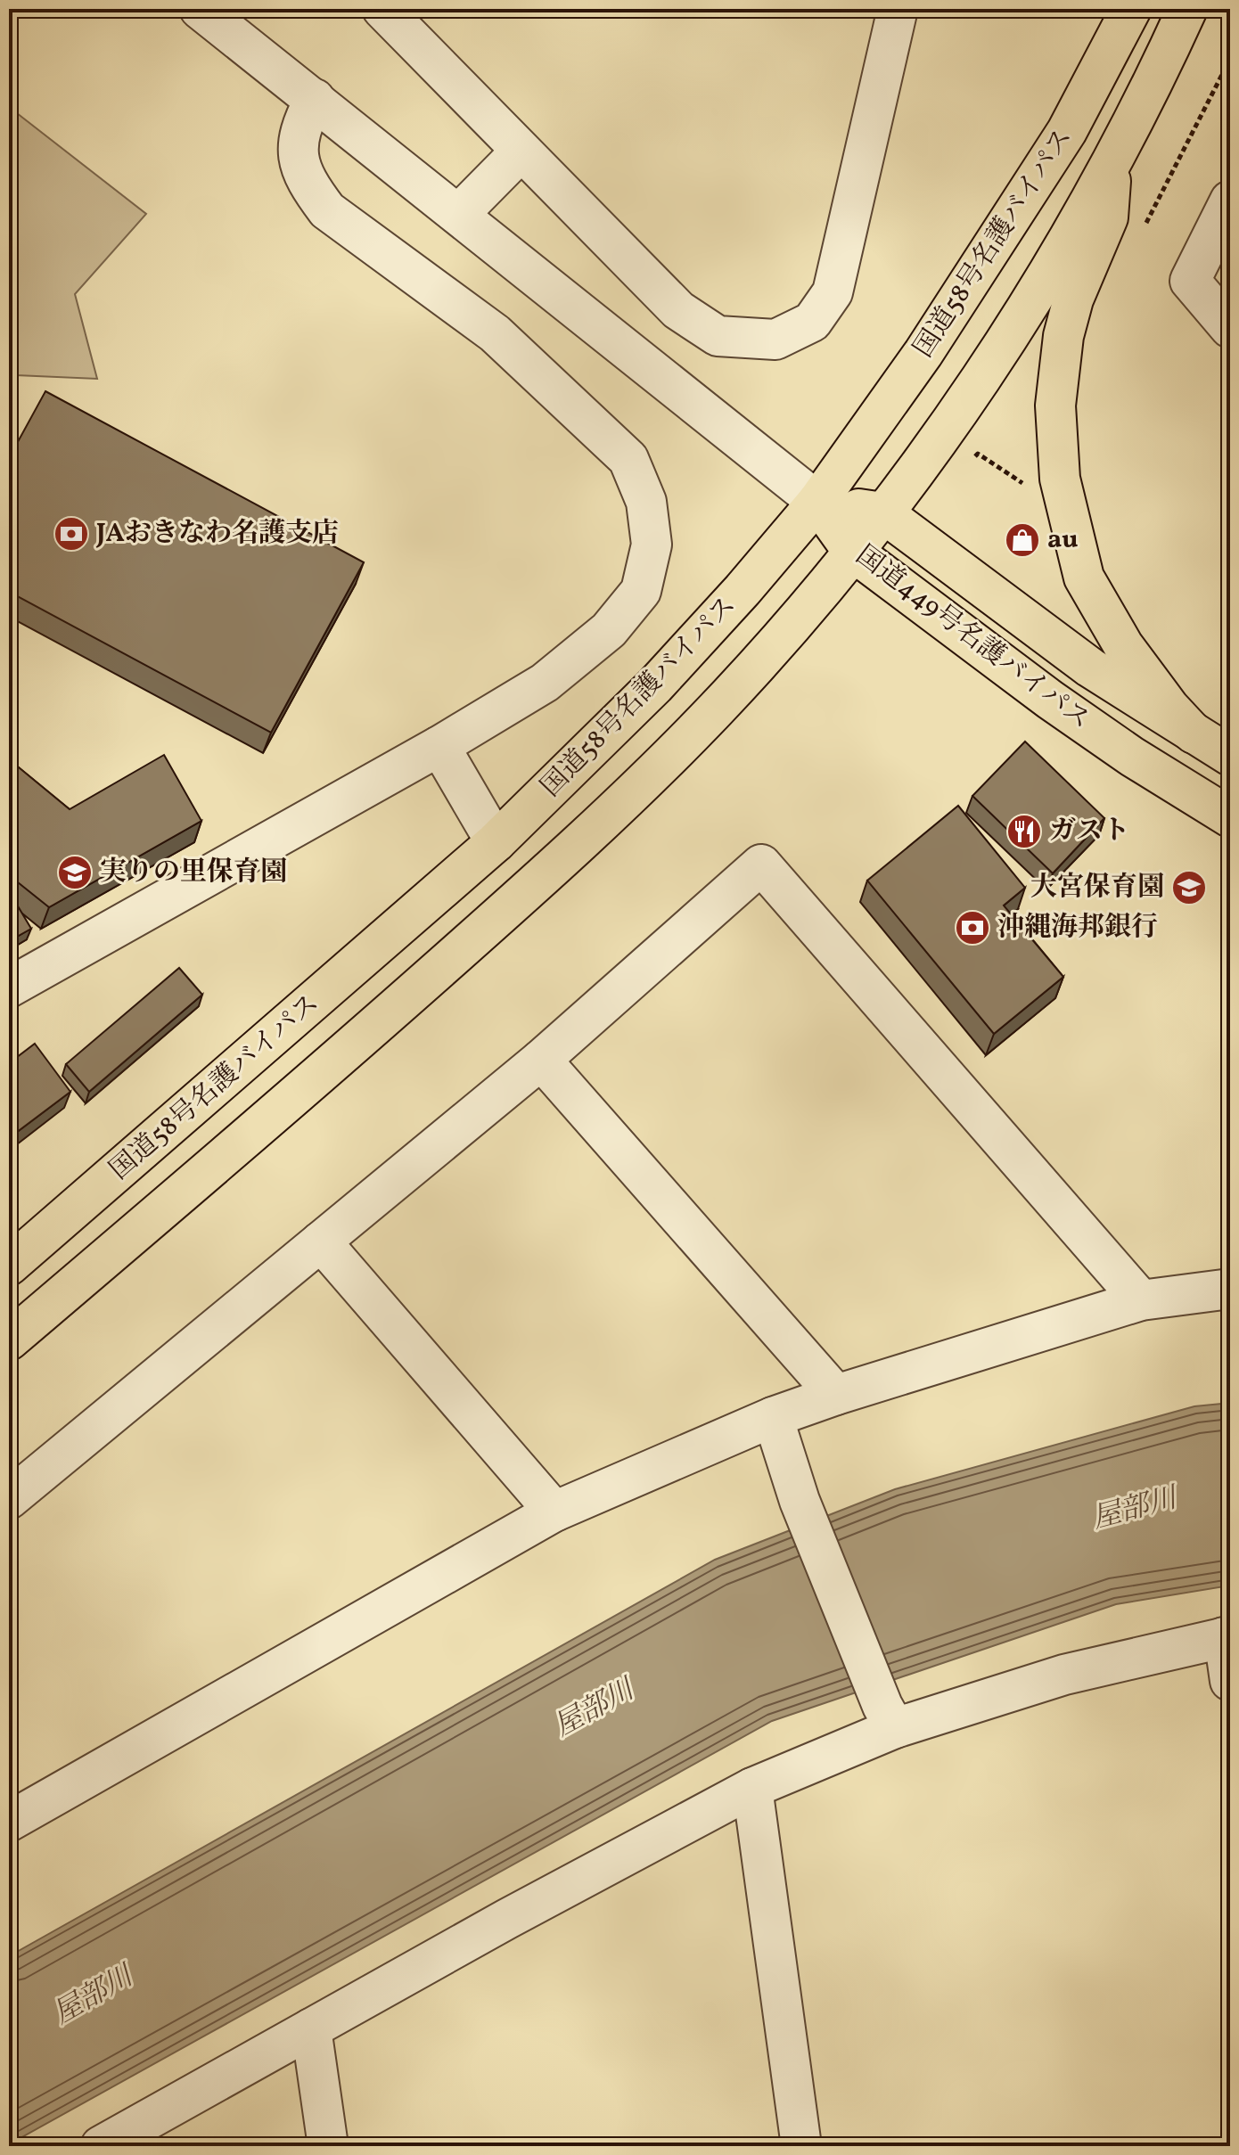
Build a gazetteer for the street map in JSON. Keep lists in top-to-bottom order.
{
  "streets": {
    "highway": ["国道58号名護バイパス", "国道449号名護バイパス"]
  },
  "crossings": [
    ["国道58号名護バイパス", "国道449号名護バイパス"]
  ],
  "water": ["屋部川"],
  "places": {
    "bank": ["JAおきなわ名護支店", "沖縄海邦銀行"],
    "shop": ["au"],
    "restaurant": ["ガスト"],
    "school or university": ["実りの里保育園", "大宮保育園"]
  }
}
